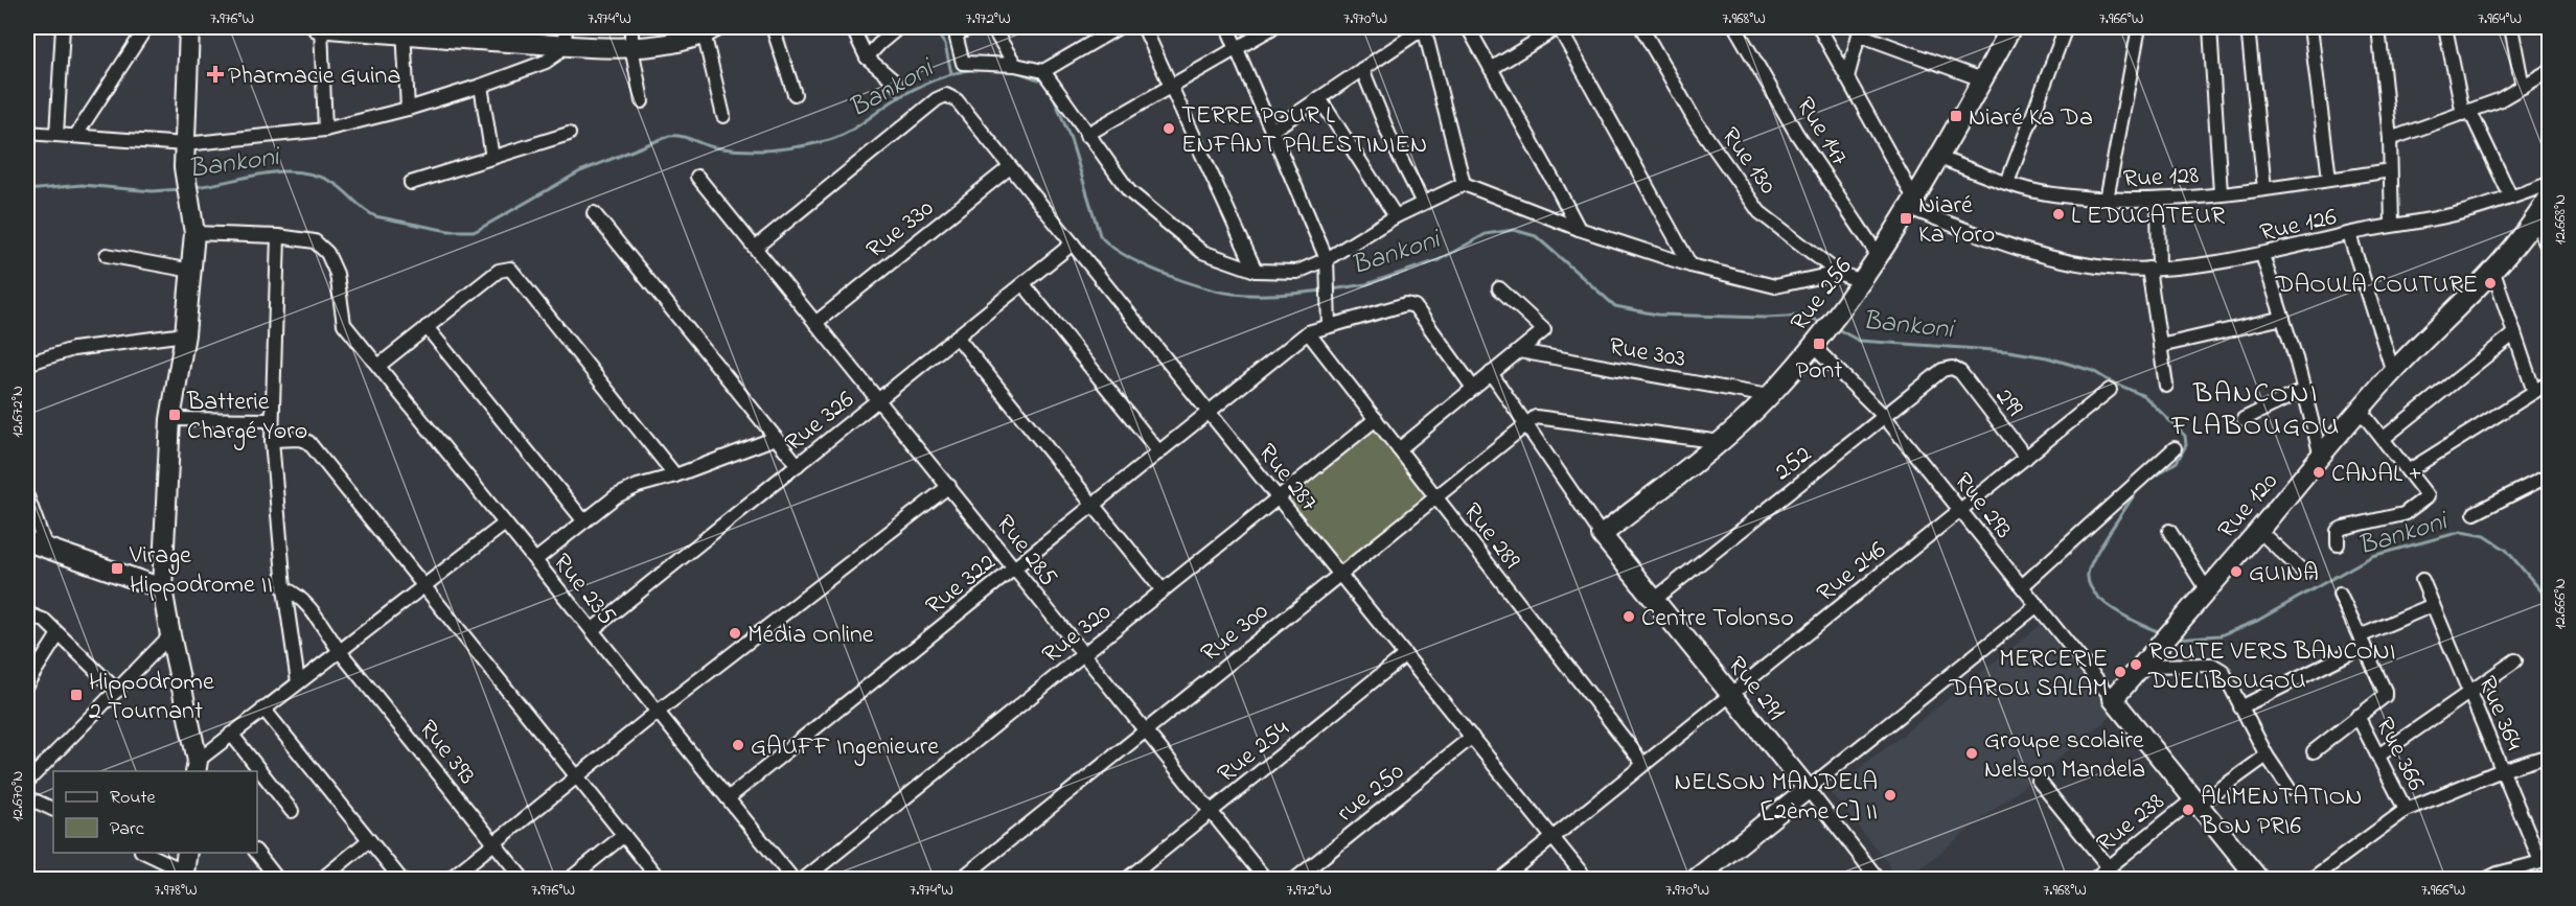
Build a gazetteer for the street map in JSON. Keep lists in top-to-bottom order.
{
  "streets": {
    "street": [
      "Rue 147",
      "Rue 130",
      "Rue 128",
      "Rue 126",
      "Rue 330",
      "Rue 256",
      "Rue 303",
      "299",
      "Rue 326",
      "252",
      "Rue 287",
      "Rue 293",
      "Rue 120",
      "Rue 289",
      "Rue 285",
      "Rue 246",
      "Rue 322",
      "Rue 235",
      "Rue 300",
      "Rue 320",
      "Rue 291",
      "Rue 364",
      "Rue 254",
      "Rue 393",
      "Rue 366",
      "rue 250",
      "Rue 238"
    ]
  },
  "crossings": [
    ["Rue 147", "Rue 256"],
    ["Rue 130", "Rue 256"],
    ["Rue 128", "Rue 256"],
    ["Rue 126", "Rue 256"],
    ["Rue 330", "Rue 287"],
    ["Rue 330", "Rue 285"],
    ["Rue 256", "Rue 303"],
    ["Rue 256", "Rue 293"],
    ["Rue 256", "Rue 291"],
    ["299", "252"],
    ["299", "Rue 246"],
    ["Rue 326", "Rue 287"],
    ["Rue 326", "Rue 285"],
    ["Rue 326", "Rue 235"],
    ["252", "Rue 293"],
    ["252", "Rue 291"],
    ["Rue 287", "Rue 285"],
    ["Rue 287", "Rue 246"],
    ["Rue 287", "Rue 322"],
    ["Rue 287", "Rue 300"],
    ["Rue 287", "Rue 320"],
    ["Rue 287", "Rue 254"],
    ["Rue 287", "rue 250"],
    ["Rue 293", "Rue 120"],
    ["Rue 293", "Rue 246"],
    ["Rue 289", "Rue 246"],
    ["Rue 289", "Rue 322"],
    ["Rue 289", "Rue 300"],
    ["Rue 289", "Rue 320"],
    ["Rue 285", "Rue 322"],
    ["Rue 285", "Rue 300"],
    ["Rue 285", "Rue 320"],
    ["Rue 285", "Rue 254"],
    ["Rue 246", "Rue 291"],
    ["Rue 322", "Rue 235"],
    ["Rue 300", "Rue 291"]
  ],
  "districts": ["BANCONI FLABOUGOU"],
  "water": ["Bankoni"],
  "places": {
    "health": ["Pharmacie Guina"],
    "transit": [
      "Niaré Ka Da",
      "Niaré Ka Yoro",
      "Pont",
      "Batterie Chargé Yoro",
      "Virage Hippodrome II",
      "Hippodrome 2 Tournant"
    ],
    "other": [
      "TERRE POUR L ENFANT PALESTINIEN",
      "L EDUCATEUR",
      "DAOULA COUTURE",
      "CANAL +",
      "GUINA",
      "Centre Tolonso",
      "Média Online",
      "ROUTE VERS BANCONI DJELIBOUGOU",
      "MERCERIE DAROU SALAM",
      "GAUFF Ingenieure",
      "Groupe scolaire Nelson Mandela",
      "NELSON MANDELA [2ème C] II",
      "ALIMENTATION BON PRI6"
    ]
  },
  "legend": ["Route", "Parc"],
  "coordinates": [
    "7.976°W",
    "7.974°W",
    "7.972°W",
    "7.970°W",
    "7.968°W",
    "7.966°W",
    "7.964°W",
    "12.668°N",
    "12.672°N",
    "12.666°N",
    "12.670°N",
    "7.978°W"
  ]
}
